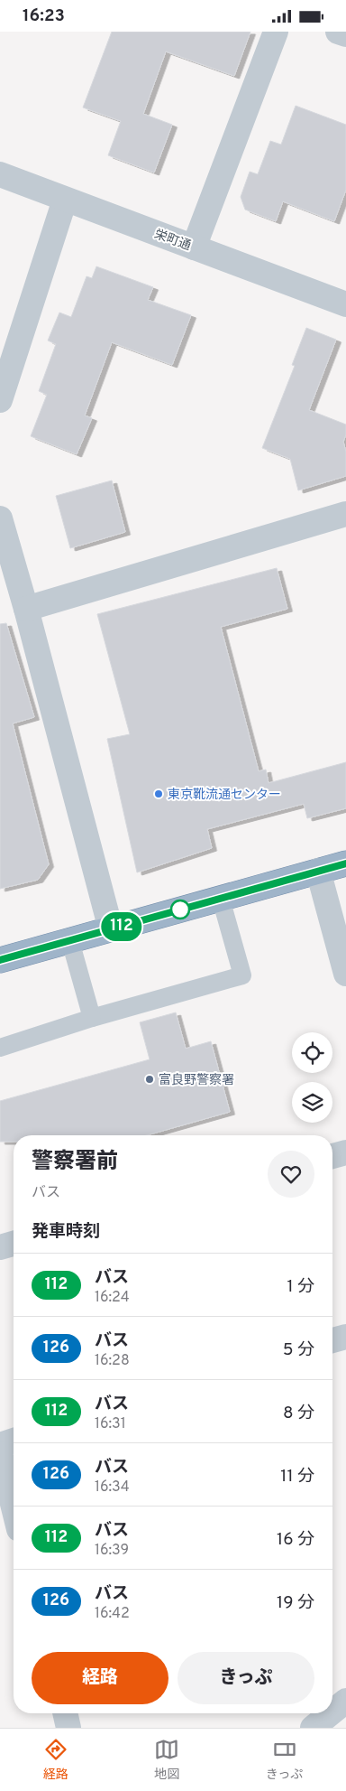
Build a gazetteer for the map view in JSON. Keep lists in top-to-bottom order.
{
  "streets": {
    "street": ["栄町通"]
  },
  "places": ["東京靴流通センター", "富良野警察署"],
  "lines": ["bus line 112"],
  "page": {
    "status": "16:23",
    "on_map": "112",
    "heading": [
      ["警察署前", "バス"],
      "発車時刻"
    ],
    "list": [
      {
        "mark": "112",
        "name": "バス",
        "note": "16:24",
        "value": "1 分"
      },
      {
        "mark": "126",
        "name": "バス",
        "note": "16:28",
        "value": "5 分"
      },
      {
        "mark": "112",
        "name": "バス",
        "note": "16:31",
        "value": "8 分"
      },
      {
        "mark": "126",
        "name": "バス",
        "note": "16:34",
        "value": "11 分"
      },
      {
        "mark": "112",
        "name": "バス",
        "note": "16:39",
        "value": "16 分"
      },
      {
        "mark": "126",
        "name": "バス",
        "note": "16:42",
        "value": "19 分"
      }
    ],
    "buttons": ["経路", "きっぷ"],
    "tabs": ["経路", "地図", "きっぷ"]
  }
}
